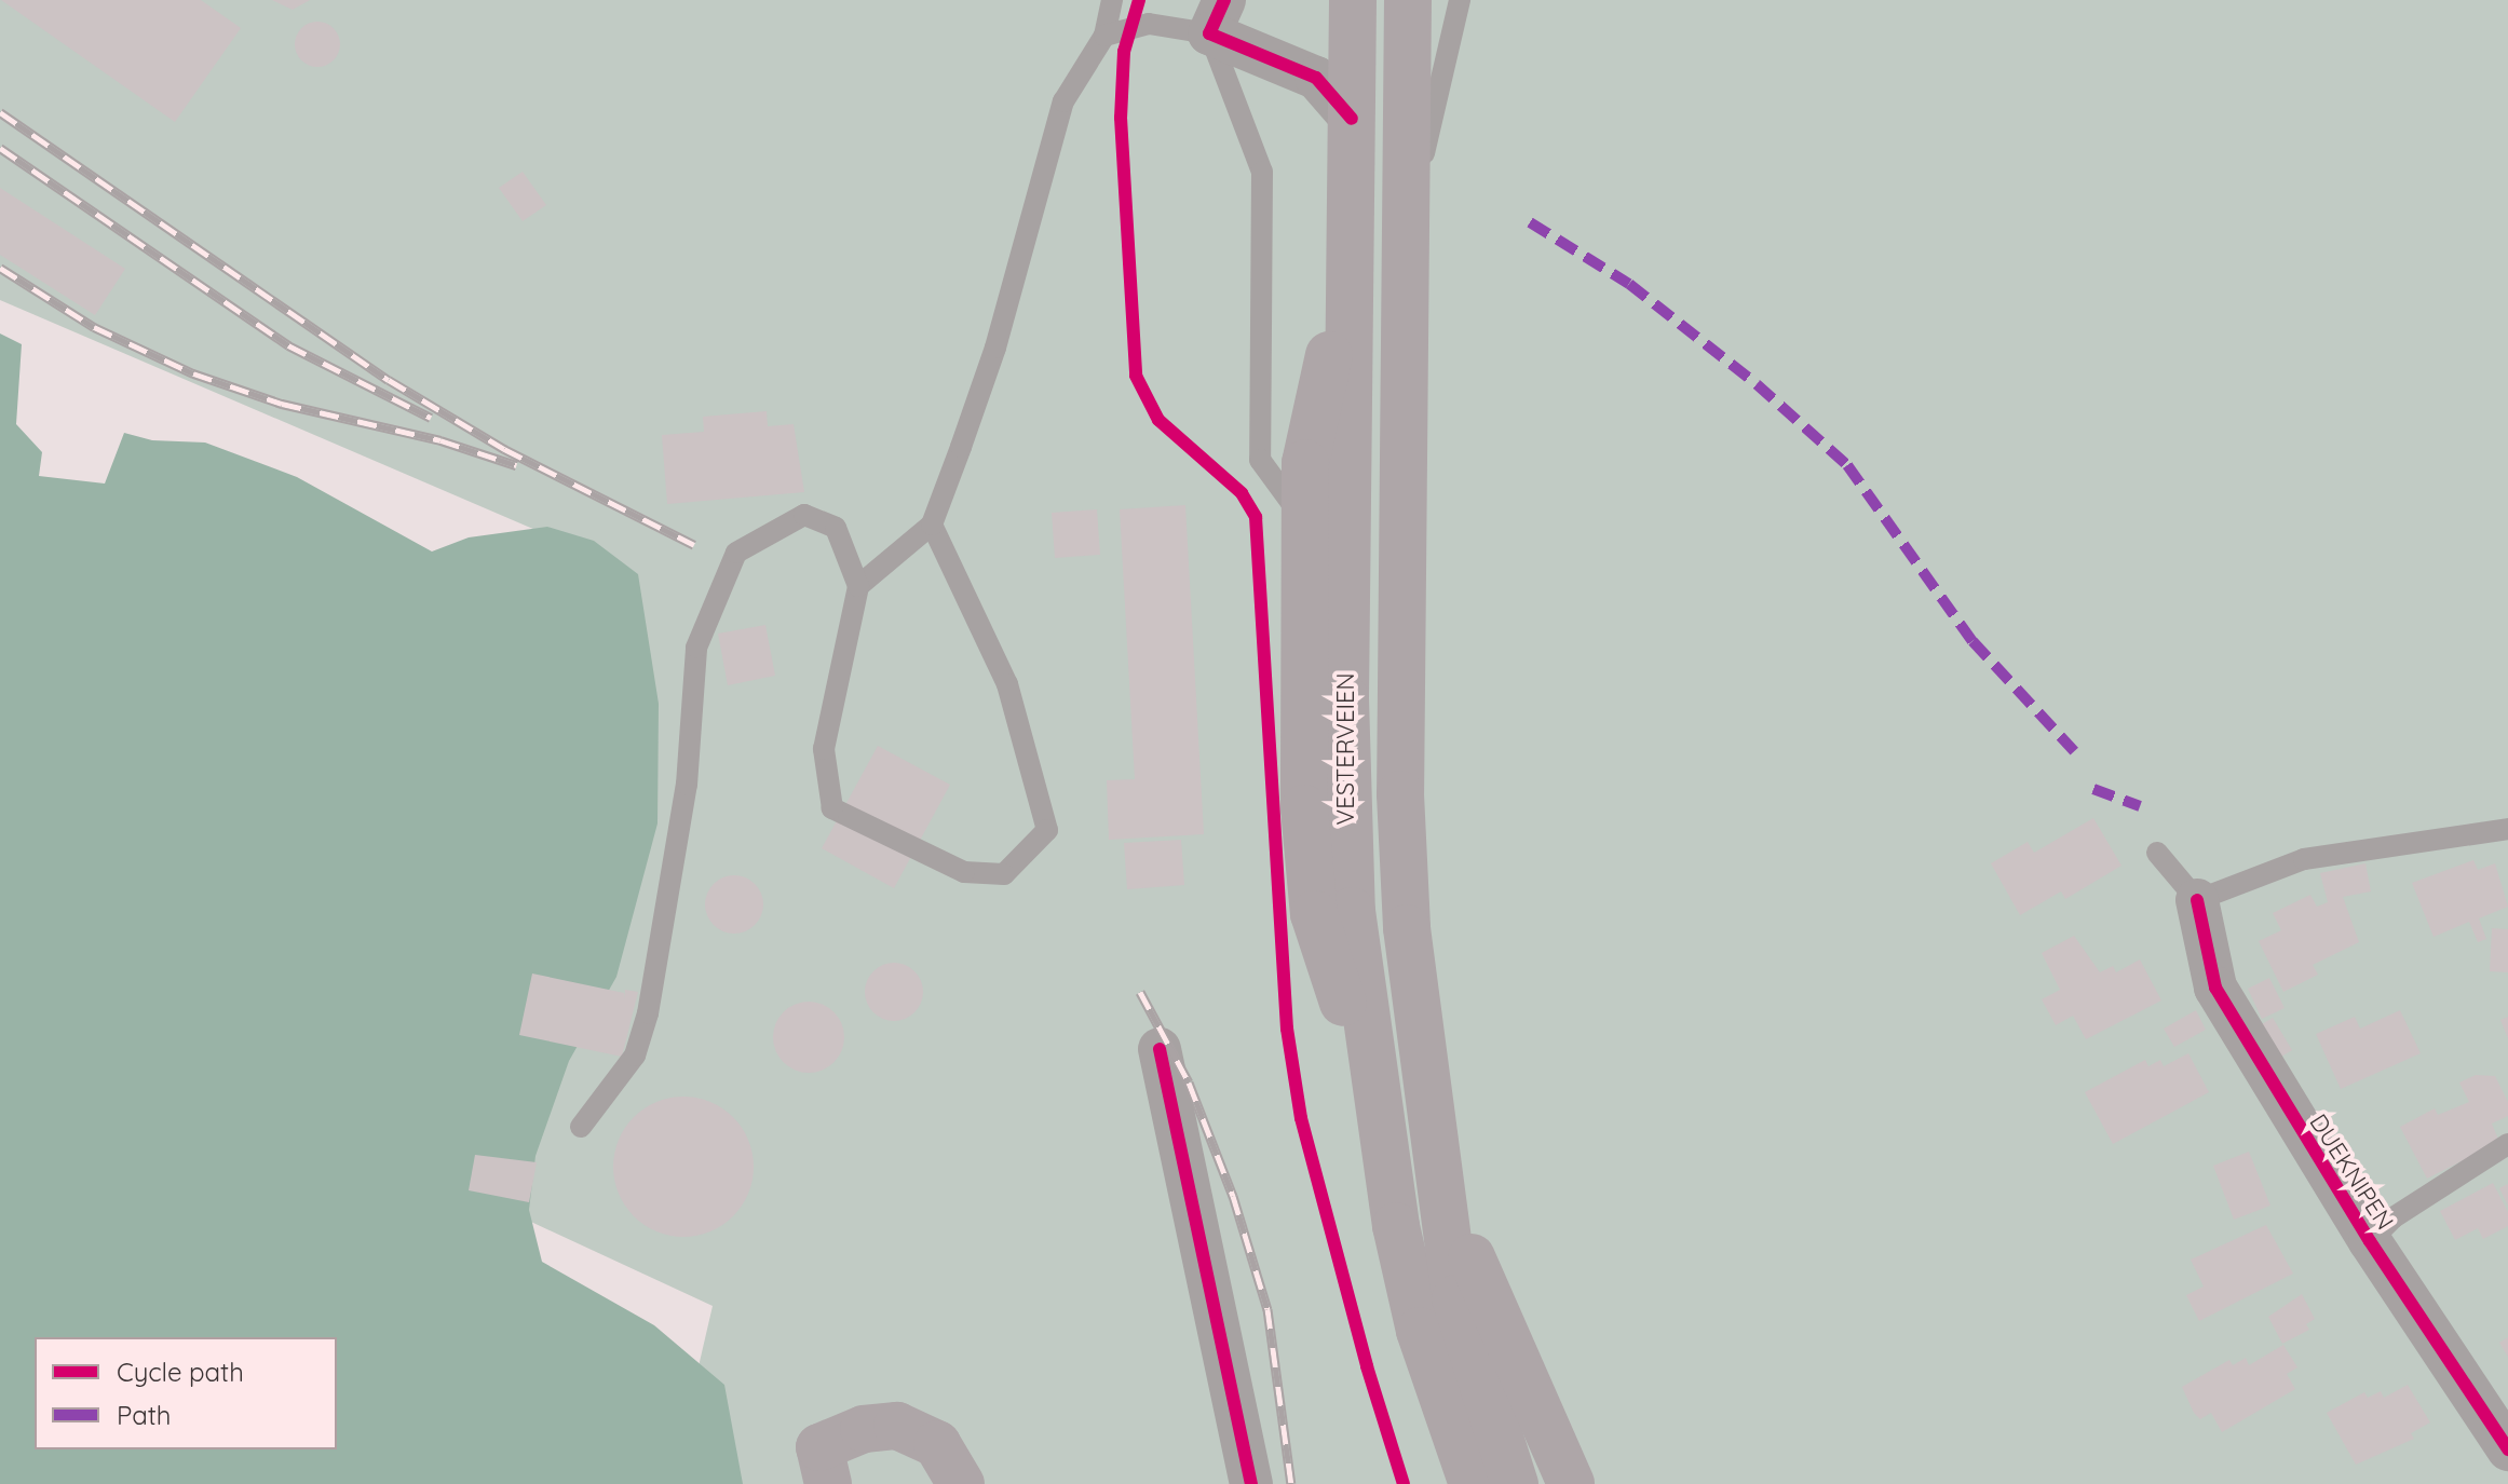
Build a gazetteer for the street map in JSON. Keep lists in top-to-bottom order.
{
  "streets": {
    "highway": ["VESTERVEIEN"],
    "street": ["DUEKNIPEN"]
  },
  "legend": ["Cycle path", "Path"]
}
